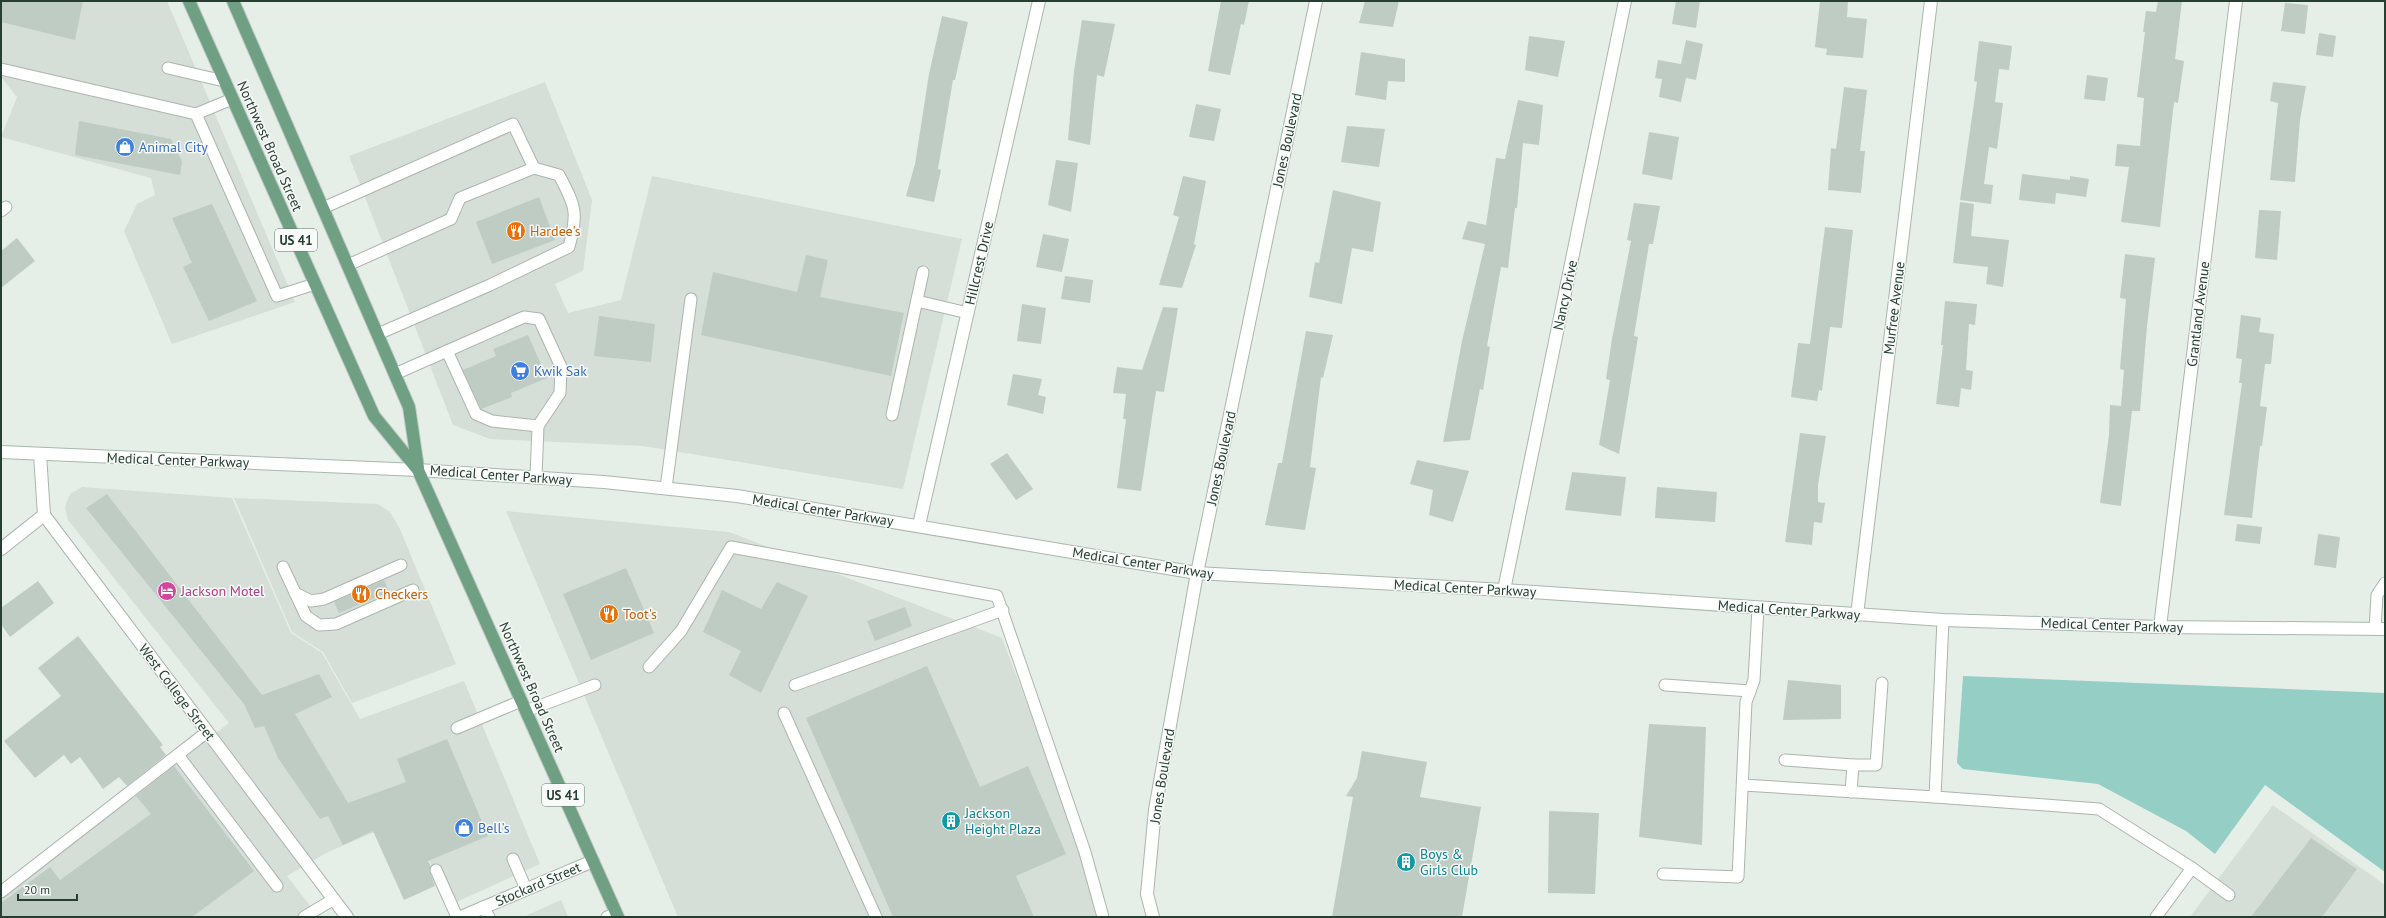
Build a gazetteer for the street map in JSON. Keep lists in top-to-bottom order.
{
  "streets": {
    "main road": ["Northwest Broad Street", "US 41"],
    "street": [
      "Jones Boulevard",
      "Hillcrest Drive",
      "Nancy Drive",
      "Murfree Avenue",
      "Grantland Avenue",
      "Medical Center Parkway",
      "West College Street",
      "Stockard Street"
    ]
  },
  "crossings": [
    ["Jones Boulevard", "Medical Center Parkway"],
    ["Northwest Broad Street", "Medical Center Parkway"],
    ["Northwest Broad Street", "Stockard Street"],
    ["Hillcrest Drive", "Medical Center Parkway"],
    ["Nancy Drive", "Medical Center Parkway"],
    ["Murfree Avenue", "Medical Center Parkway"],
    ["Grantland Avenue", "Medical Center Parkway"]
  ],
  "places": {
    "shop": ["Animal City", "Bell's"],
    "restaurant": ["Hardee's", "Checkers", "Toot's"],
    "supermarket": ["Kwik Sak"],
    "hotel": ["Jackson Motel"],
    "building": ["Jackson Height Plaza", "Boys & Girls Club"]
  },
  "scale_bar": "20 m"
}
